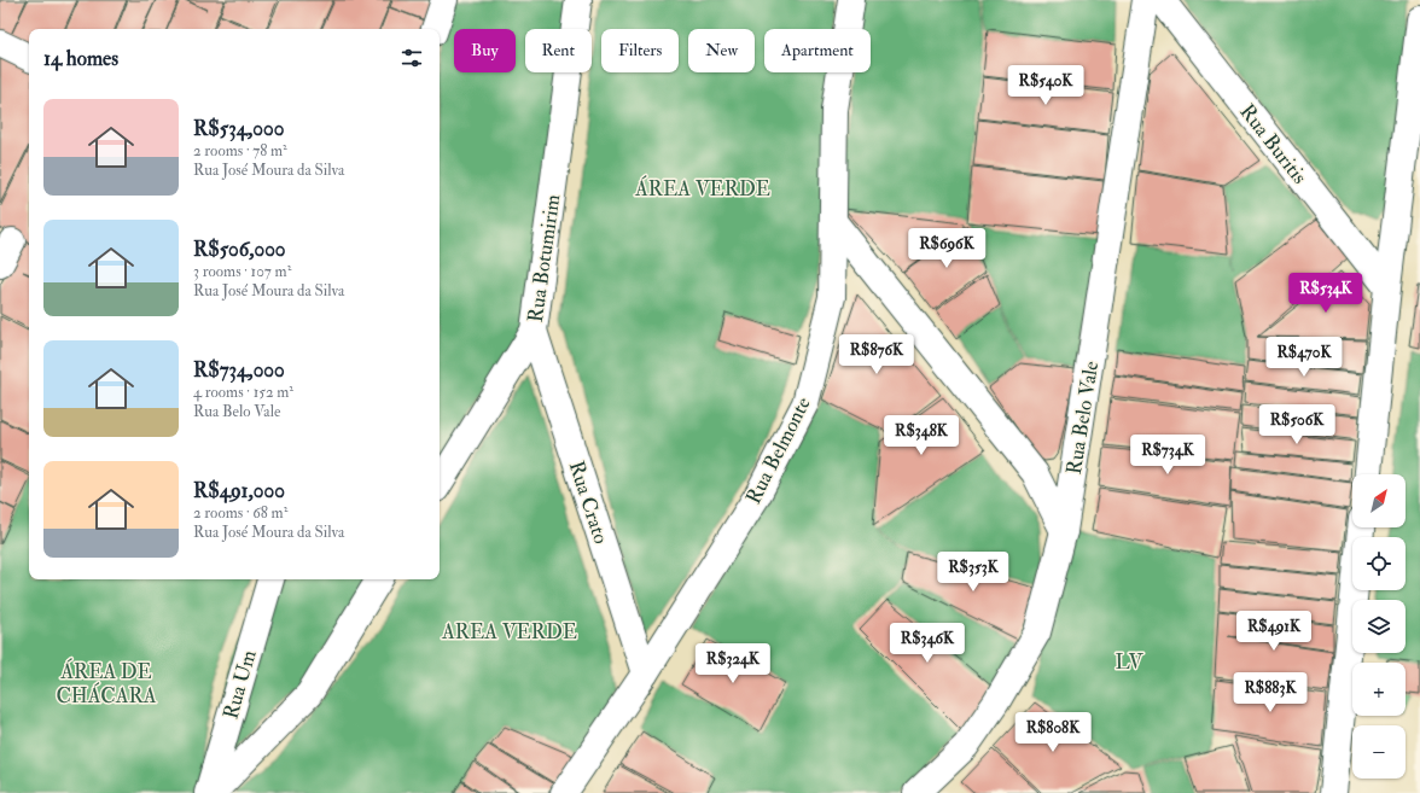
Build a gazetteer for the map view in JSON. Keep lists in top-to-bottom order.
{
  "streets": {
    "street": [
      "Rua Buritis",
      "Rua Botumirim",
      "Rua Belo Vale",
      "Rua Belmonte",
      "Rua Crato",
      "Rua Um"
    ]
  },
  "crossings": [
    ["Rua Botumirim", "Rua Crato"],
    ["Rua Belmonte", "Rua Crato"]
  ],
  "parks": [
    "ÁREA VERDE",
    "AREA VERDE",
    "LV",
    "ÁREA DE CHÁCARA"
  ],
  "north": "top right",
  "page": {
    "chip": [
      "Buy",
      "Rent",
      "Filters",
      "New",
      "Apartment"
    ],
    "heading": "14 homes",
    "price": [
      "R$540K",
      "R$696K",
      "R$534K",
      "R$876K",
      "R$470K",
      "R$506K",
      "R$348K",
      "R$734K",
      "R$353K",
      "R$491K",
      "R$346K",
      "R$324K",
      "R$883K",
      "R$808K"
    ],
    "list": [
      {
        "name": "R$534,000",
        "note": "2 rooms · 78 m² · Rua José Moura da Silva"
      },
      {
        "name": "R$506,000",
        "note": "3 rooms · 107 m² · Rua José Moura da Silva"
      },
      {
        "name": "R$734,000",
        "note": "4 rooms · 152 m² · Rua Belo Vale"
      },
      {
        "name": "R$491,000",
        "note": "2 rooms · 68 m² · Rua José Moura da Silva"
      }
    ],
    "map_buttons": ["+", "−"]
  }
}
